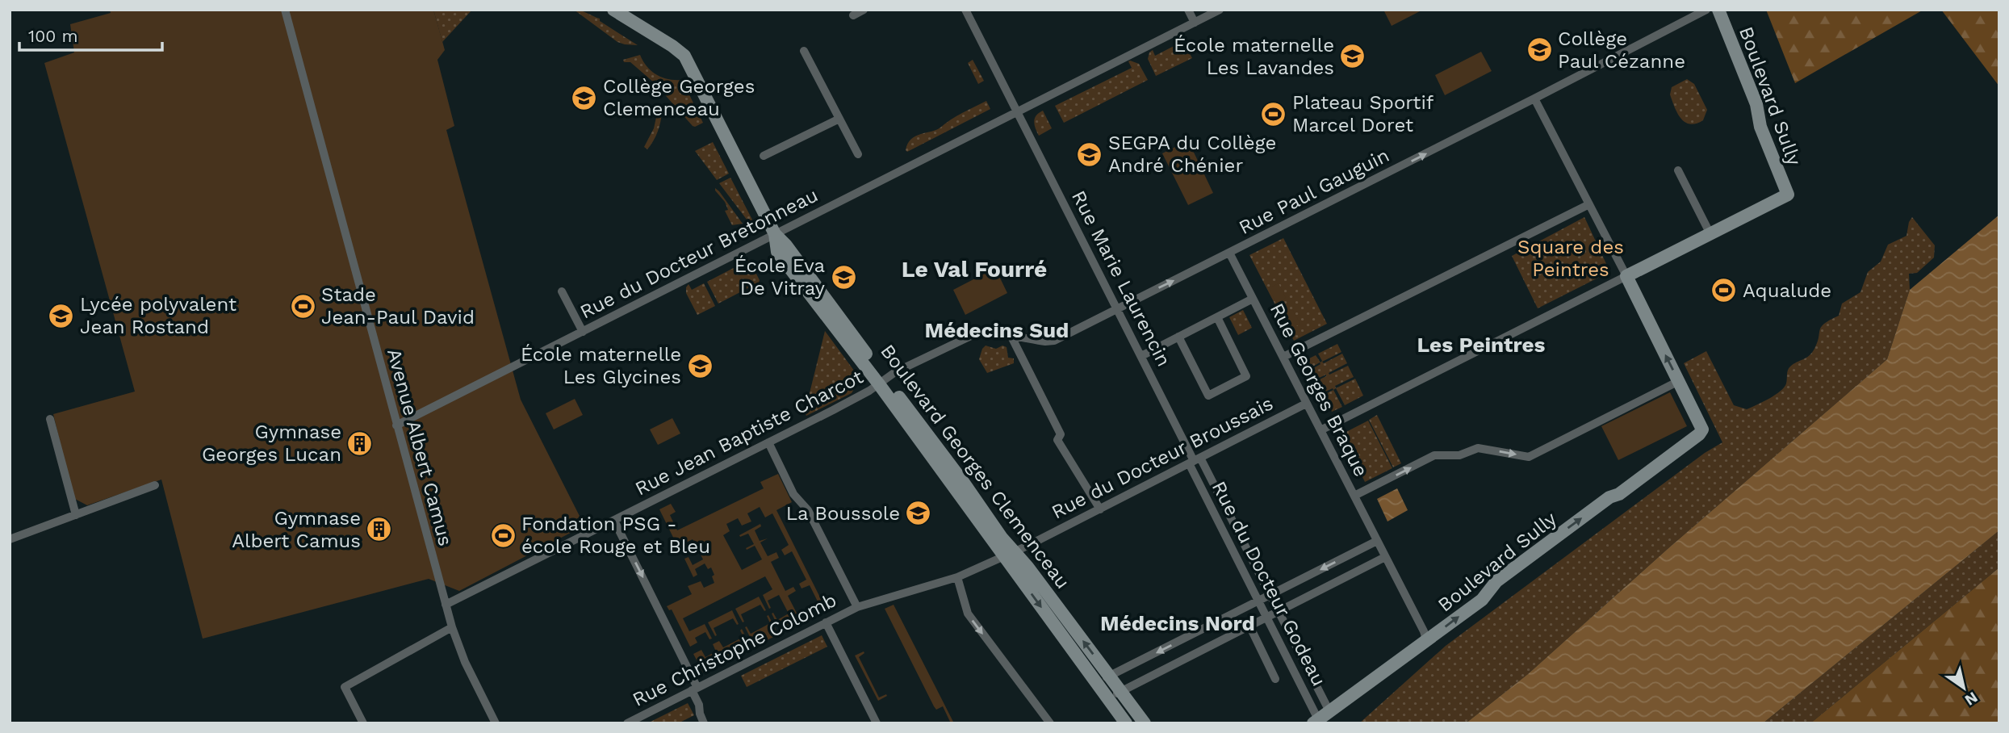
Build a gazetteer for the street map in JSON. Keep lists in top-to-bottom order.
{
  "streets": {
    "main road": ["Boulevard Sully", "Boulevard Georges Clemenceau"],
    "street": [
      "Rue Paul Gauguin",
      "Rue du Docteur Bretonneau",
      "Rue Marie Laurencin",
      "Rue Georges Braque",
      "Rue Jean Baptiste Charcot",
      "Avenue Albert Camus",
      "Rue du Docteur Broussais",
      "Rue du Docteur Godeau",
      "Rue Christophe Colomb"
    ]
  },
  "crossings": [
    ["Boulevard Sully", "Rue Georges Braque"],
    ["Boulevard Sully", "Rue du Docteur Godeau"],
    ["Rue Paul Gauguin", "Rue Marie Laurencin"],
    ["Rue Paul Gauguin", "Rue Georges Braque"],
    ["Rue Paul Gauguin", "Rue Jean Baptiste Charcot"],
    ["Rue du Docteur Bretonneau", "Rue Marie Laurencin"],
    ["Rue du Docteur Bretonneau", "Avenue Albert Camus"],
    ["Rue du Docteur Bretonneau", "Boulevard Georges Clemenceau"],
    ["Rue Marie Laurencin", "Rue du Docteur Broussais"],
    ["Rue Marie Laurencin", "Rue du Docteur Godeau"],
    ["Rue Georges Braque", "Rue du Docteur Broussais"],
    ["Rue Jean Baptiste Charcot", "Avenue Albert Camus"],
    ["Rue Jean Baptiste Charcot", "Boulevard Georges Clemenceau"],
    ["Rue du Docteur Broussais", "Boulevard Georges Clemenceau"],
    ["Rue du Docteur Broussais", "Rue du Docteur Godeau"],
    ["Rue du Docteur Broussais", "Rue Christophe Colomb"]
  ],
  "one_way": ["Boulevard Sully", "Rue Paul Gauguin"],
  "districts": [
    "Le Val Fourré",
    "Médecins Sud",
    "Les Peintres",
    "Médecins Nord"
  ],
  "parks": ["Square des Peintres"],
  "places": {
    "school or university": [
      "Collège Paul Cézanne",
      "École maternelle Les Lavandes",
      "Collège Georges Clemenceau",
      "SEGPA du Collège André Chénier",
      "École Eva De Vitray",
      "Lycée polyvalent Jean Rostand",
      "École maternelle Les Glycines",
      "La Boussole"
    ],
    "sports": [
      "Plateau Sportif Marcel Doret",
      "Aqualude",
      "Stade Jean-Paul David",
      "Fondation PSG - école Rouge et Bleu"
    ],
    "building": ["Gymnase Georges Lucan", "Gymnase Albert Camus"]
  },
  "scale_bar": "100 m",
  "north": "bottom right"
}
